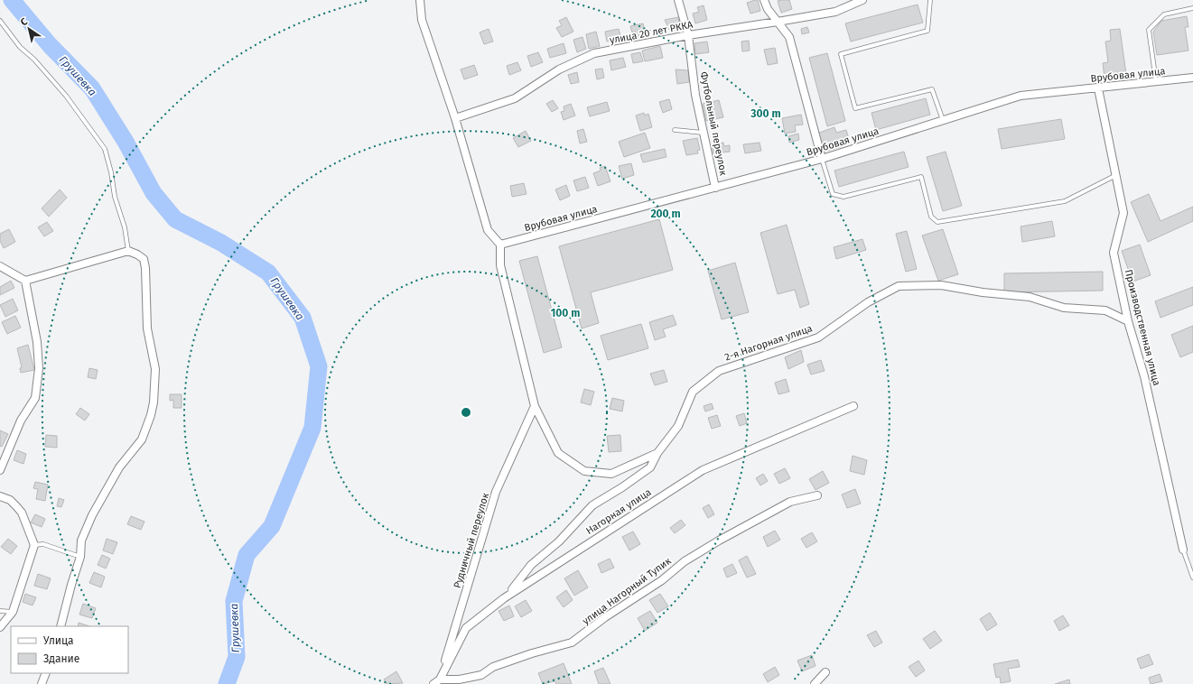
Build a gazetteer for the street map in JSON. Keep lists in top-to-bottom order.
{
  "streets": {
    "street": [
      "улица 20 лет РККА",
      "Врубовая улица",
      "Футбольный переулок",
      "Производственная улица",
      "2-я Нагорная улица",
      "Нагорная улица",
      "Рудничный переулок",
      "улица Нагорный Тупик"
    ]
  },
  "crossings": [
    ["улица 20 лет РККА", "Футбольный переулок"],
    ["Врубовая улица", "Футбольный переулок"],
    ["Врубовая улица", "Производственная улица"],
    ["Производственная улица", "2-я Нагорная улица"],
    ["2-я Нагорная улица", "Рудничный переулок"],
    ["Нагорная улица", "Рудничный переулок"],
    ["Нагорная улица", "улица Нагорный Тупик"],
    ["Рудничный переулок", "улица Нагорный Тупик"]
  ],
  "water": ["Грушевка"],
  "legend": ["Улица", "Здание"],
  "north": "top left",
  "rings": ["300 m", "200 m", "100 m"]
}
